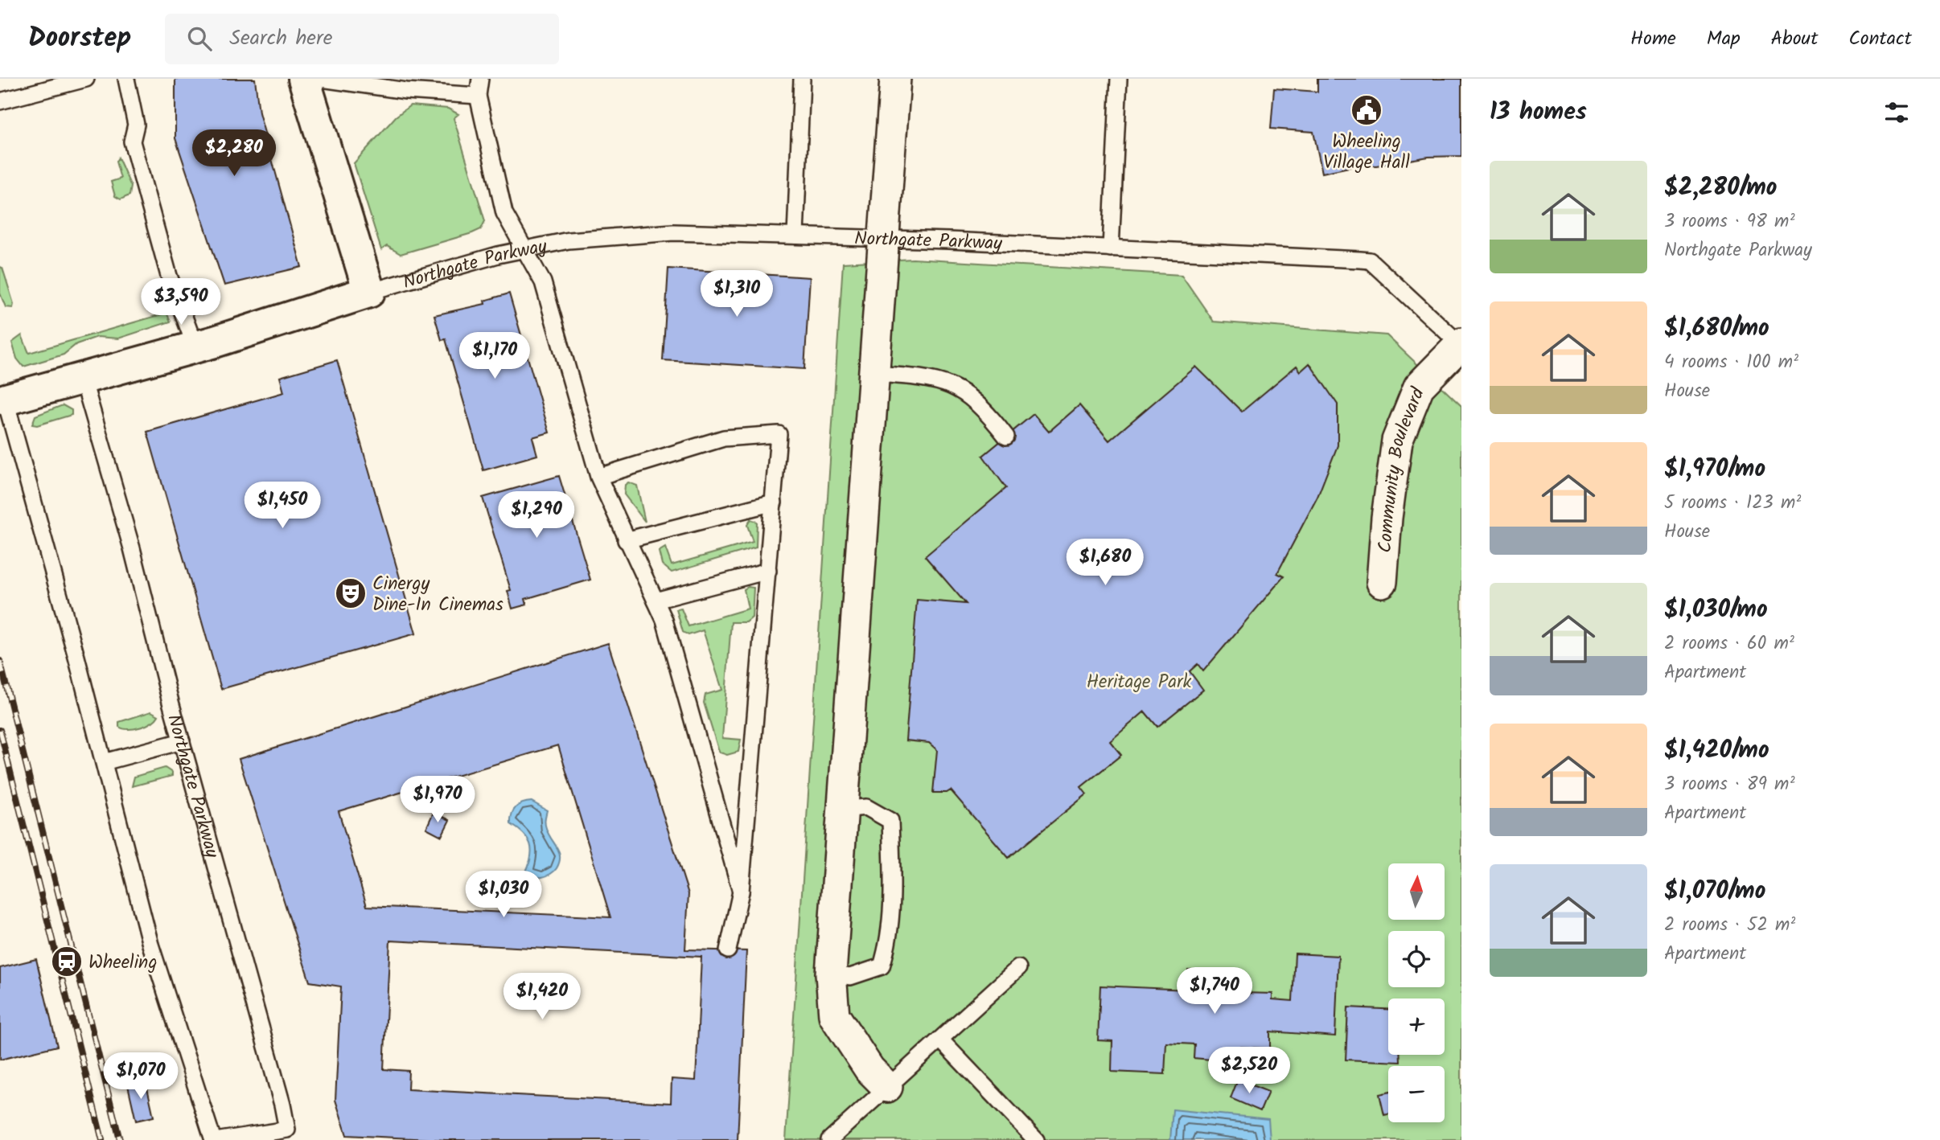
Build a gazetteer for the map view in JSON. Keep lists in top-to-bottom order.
{
  "streets": {
    "street": ["Northgate Parkway", "Community Boulevard"]
  },
  "crossings": [
    ["Northgate Parkway", "Community Boulevard"]
  ],
  "parks": ["Heritage Park"],
  "places": {
    "public building": ["Wheeling Village Hall"],
    "theatre": ["Cinergy Dine-In Cinemas"],
    "station": ["Wheeling"]
  },
  "north": "top",
  "page": {
    "header": "Doorstep",
    "search": "Search here",
    "nav": [
      "Home",
      "Map",
      "About",
      "Contact"
    ],
    "heading": "13 homes",
    "price": [
      "$2,280",
      "$1,310",
      "$3,590",
      "$1,170",
      "$1,450",
      "$1,290",
      "$1,680",
      "$1,970",
      "$1,030",
      "$1,740",
      "$1,420",
      "$2,520",
      "$1,070"
    ],
    "list": [
      {
        "name": "$2,280/mo",
        "note": "3 rooms · 98 m² · Northgate Parkway"
      },
      {
        "name": "$1,680/mo",
        "note": "4 rooms · 100 m² · House"
      },
      {
        "name": "$1,970/mo",
        "note": "5 rooms · 123 m² · House"
      },
      {
        "name": "$1,030/mo",
        "note": "2 rooms · 60 m² · Apartment"
      },
      {
        "name": "$1,420/mo",
        "note": "3 rooms · 89 m² · Apartment"
      },
      {
        "name": "$1,070/mo",
        "note": "2 rooms · 52 m² · Apartment"
      }
    ],
    "map_buttons": ["+", "−"]
  }
}
